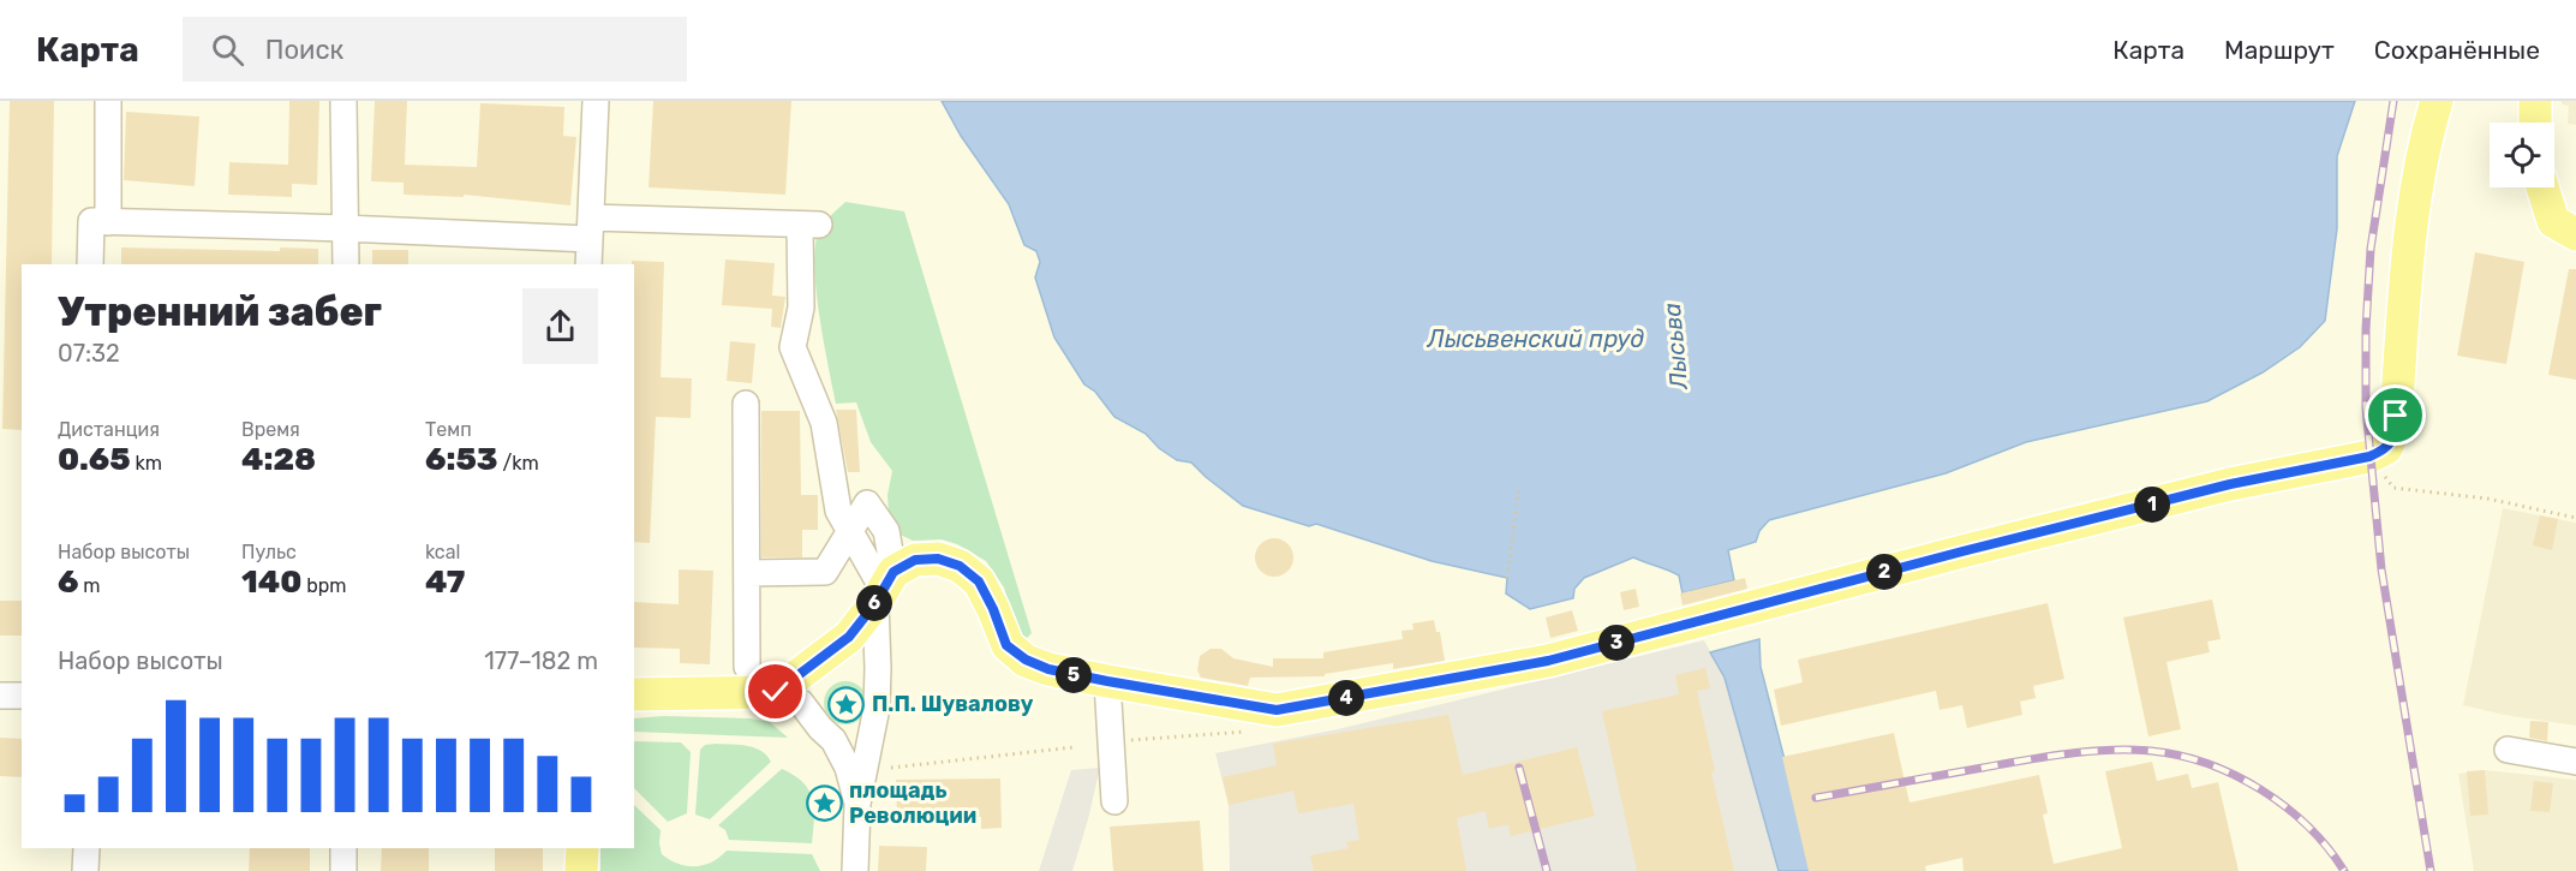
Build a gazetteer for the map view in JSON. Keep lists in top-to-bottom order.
{
  "water": ["Лысьвенский пруд", "Лысьва"],
  "places": {
    "place": ["П.П. Шувалову", "площадь Революции"]
  },
  "page": {
    "header": "Карта",
    "search": "Поиск",
    "nav": ["Карта", "Маршрут", "Сохранённые"],
    "heading": ["Утренний забег", "07:32"],
    "stats": [
      ["Дистанция", "0.65 km"],
      ["Время", "4:28"],
      ["Темп", "6:53 /km"],
      ["Набор высоты", "6 m"],
      ["Пульс", "140 bpm"],
      ["kcal", "47"]
    ],
    "pins": [
      "1",
      "2",
      "6",
      "3",
      "5",
      "4"
    ],
    "chart": ["Набор высоты", "177–182 m"]
  }
}
